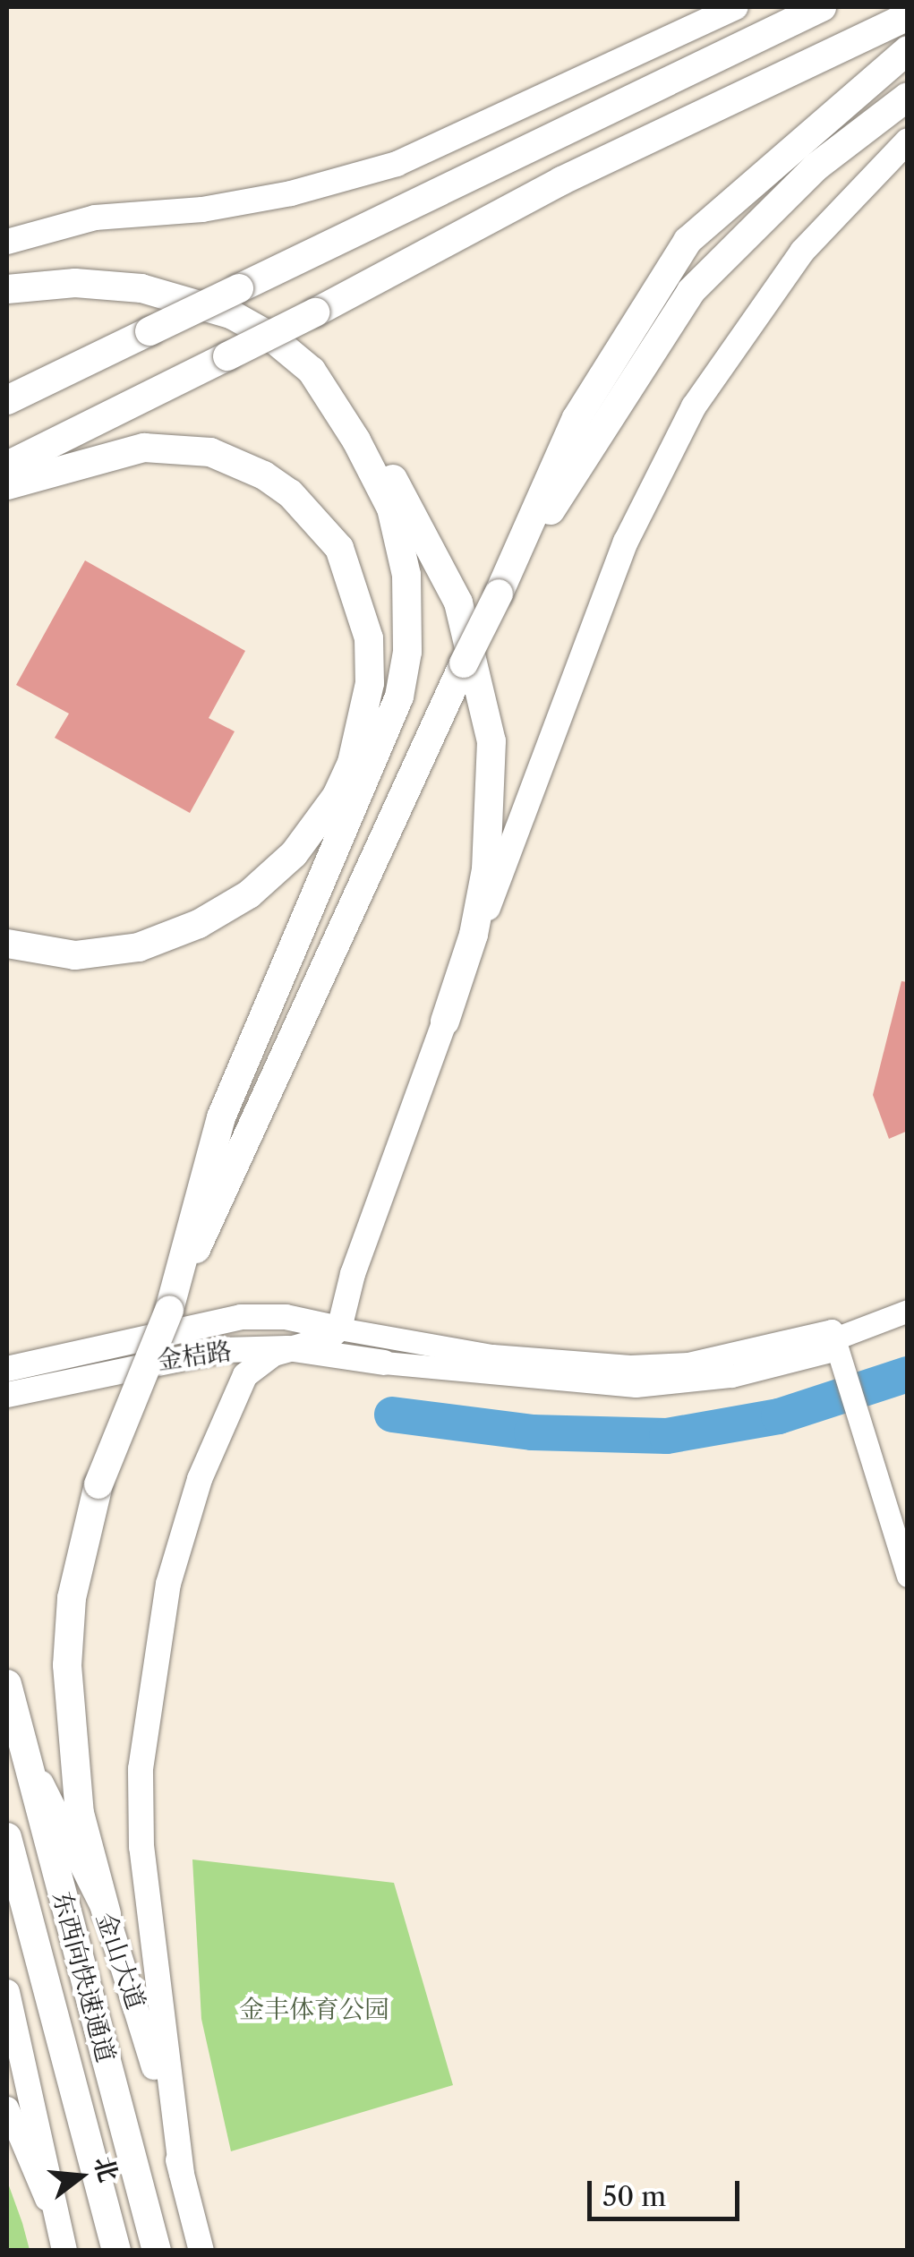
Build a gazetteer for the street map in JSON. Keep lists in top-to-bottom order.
{
  "streets": {
    "highway": ["东西向快速通道"],
    "main road": ["金桔路", "金山大道"]
  },
  "crossings": [
    ["金山大道", "东西向快速通道"]
  ],
  "parks": ["金丰体育公园"],
  "scale_bar": "50 m",
  "north": "right"
}
